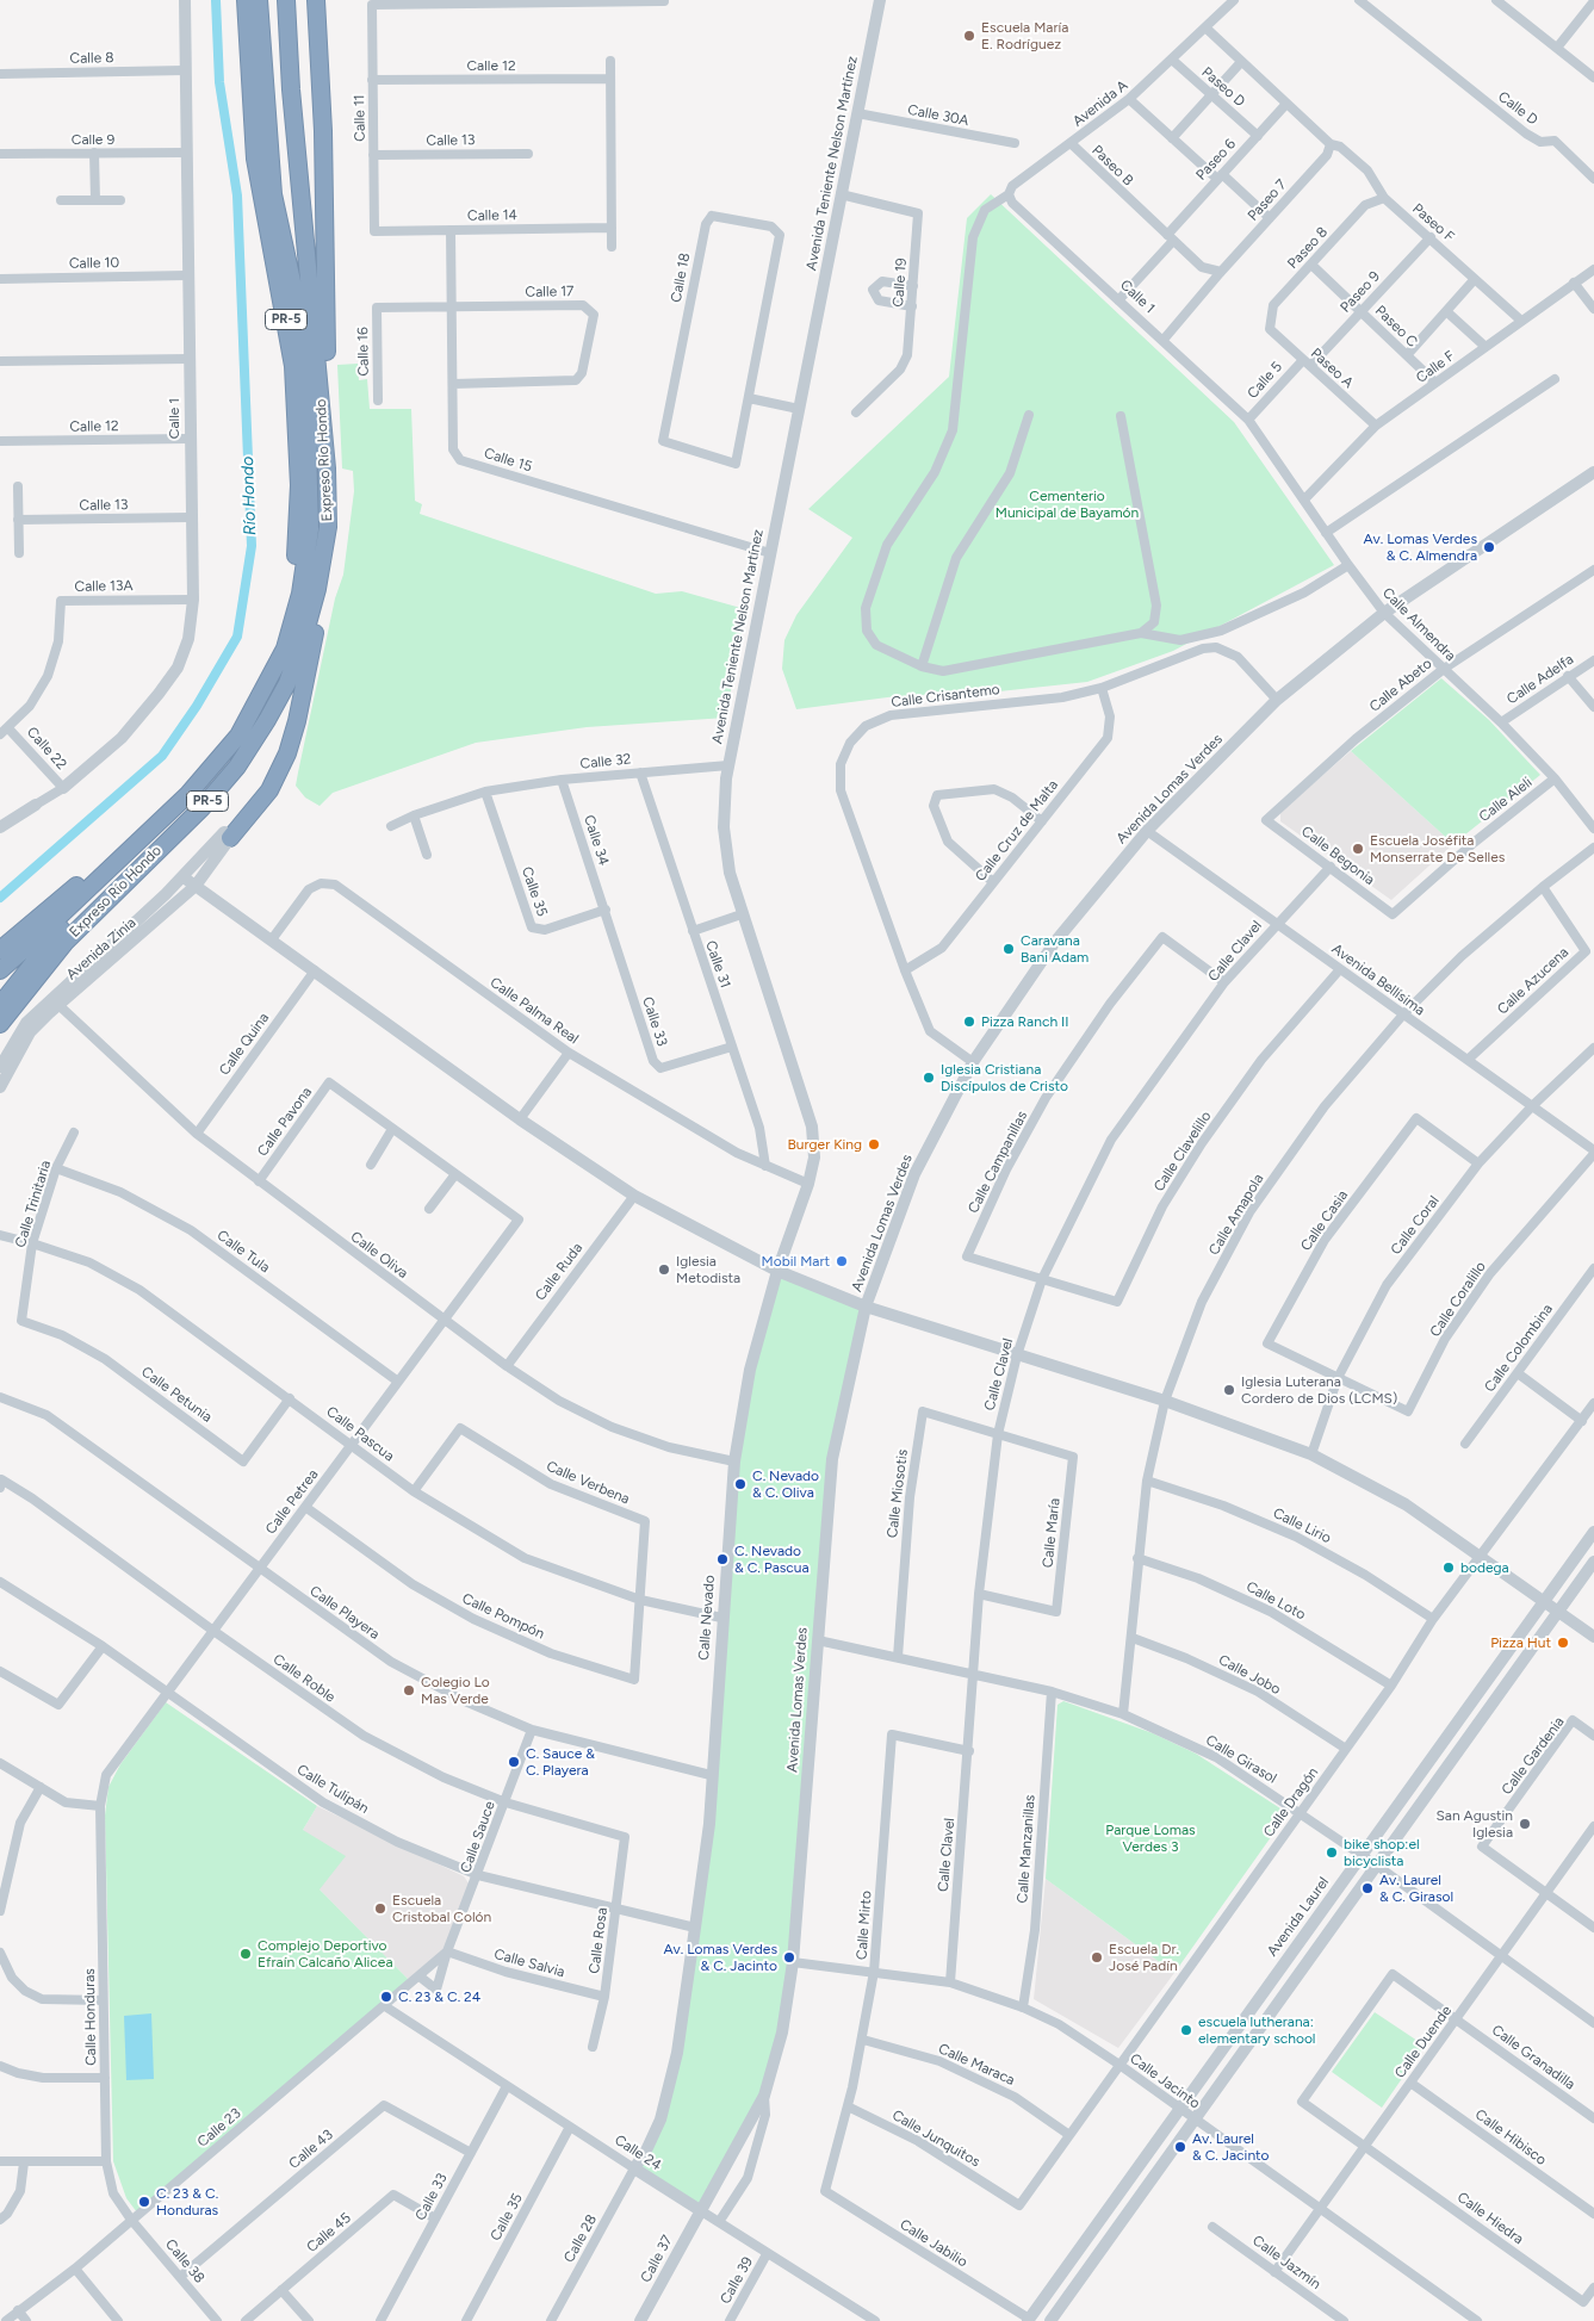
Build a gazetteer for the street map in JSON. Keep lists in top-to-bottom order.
{
  "streets": {
    "highway": ["PR-5", "Expreso Río Hondo"],
    "street": [
      "Calle 8",
      "Calle 12",
      "Paseo D",
      "Avenida A",
      "Calle D",
      "Calle 30A",
      "Calle 11",
      "Calle 9",
      "Calle 13",
      "Paseo 6",
      "Avenida Teniente Nelson Martínez",
      "Paseo B",
      "Paseo 7",
      "Calle 14",
      "Paseo F",
      "Paseo 8",
      "Calle 10",
      "Calle 18",
      "Calle 19",
      "Calle 17",
      "Paseo 9",
      "Calle 1",
      "Paseo C",
      "Calle 16",
      "Calle F",
      "Paseo A",
      "Calle 5",
      "Calle 15",
      "Calle 13A",
      "Calle Almendra",
      "Calle Adelfa",
      "Calle Abeto",
      "Calle Crisantemo",
      "Calle 22",
      "Calle 32",
      "Avenida Lomas Verdes",
      "Calle Aleli",
      "Calle Cruz de Malta",
      "Calle 34",
      "Calle Begonia",
      "Calle 35",
      "Avenida Zinia",
      "Calle Clavel",
      "Calle 31",
      "Avenida Bellísima",
      "Calle Azucena",
      "Calle Palma Real",
      "Calle 33",
      "Calle Quina",
      "Calle Pavona",
      "Calle Clavelillo",
      "Calle Campanillas",
      "Calle Trinitaria",
      "Calle Amapola",
      "Calle Casia",
      "Calle Coral",
      "Calle Tula",
      "Calle Oliva",
      "Calle Ruda",
      "Calle Coralillo",
      "Calle Colombina",
      "Calle Petunia",
      "Calle Pascua",
      "Calle Verbena",
      "Calle Miosotis",
      "Calle Petrea",
      "Calle Lirio",
      "Calle María",
      "Calle Loto",
      "Calle Playera",
      "Calle Pompón",
      "Calle Nevado",
      "Calle Jobo",
      "Calle Roble",
      "Calle Gardenia",
      "Calle Girasol",
      "Calle Tulipán",
      "Calle Dragón",
      "Calle Sauce",
      "Calle Manzanillas",
      "Avenida Laurel",
      "Calle Mirto",
      "Calle Rosa",
      "Calle Salvia",
      "Calle Honduras",
      "Calle Duende",
      "Calle Granadilla",
      "Calle Maraca",
      "Calle Jacinto",
      "Calle 23",
      "Calle Hibisco",
      "Calle Junquitos",
      "Calle 43",
      "Calle 24",
      "Calle Hiedra",
      "Calle 45",
      "Calle 28",
      "Calle Jabilio",
      "Calle 37",
      "Calle 38",
      "Calle Jazmín",
      "Calle 39"
    ]
  },
  "crossings": [
    ["Calle 8", "Calle 1"],
    ["Calle 12", "Calle 11"],
    ["Calle 12", "Calle 1"],
    ["Paseo D", "Avenida A"],
    ["Paseo D", "Paseo 6"],
    ["Avenida A", "Paseo B"],
    ["Avenida A", "Calle 1"],
    ["Calle 30A", "Avenida Teniente Nelson Martínez"],
    ["Calle 11", "Calle 13"],
    ["Calle 11", "Calle 14"],
    ["Calle 9", "Calle 1"],
    ["Calle 13", "Calle 1"],
    ["Paseo 6", "Paseo B"],
    ["Paseo 6", "Calle 1"],
    ["Avenida Teniente Nelson Martínez", "Calle 19"],
    ["Avenida Teniente Nelson Martínez", "Calle 15"],
    ["Avenida Teniente Nelson Martínez", "Calle 32"],
    ["Avenida Teniente Nelson Martínez", "Calle Palma Real"],
    ["Avenida Teniente Nelson Martínez", "Calle Nevado"],
    ["Paseo 7", "Paseo F"],
    ["Paseo 7", "Calle 1"],
    ["Calle 14", "Calle 15"],
    ["Paseo F", "Paseo 8"],
    ["Paseo F", "Paseo 9"],
    ["Paseo F", "Calle F"],
    ["Paseo 8", "Paseo C"],
    ["Paseo 8", "Paseo A"],
    ["Calle 10", "Calle 1"],
    ["Calle 17", "Calle 16"],
    ["Calle 17", "Calle 15"],
    ["Paseo 9", "Paseo C"],
    ["Paseo 9", "Paseo A"],
    ["Paseo 9", "Calle 5"],
    ["Calle 1", "Calle 5"],
    ["Calle 1", "Calle 13A"],
    ["Calle 1", "Calle Almendra"],
    ["Calle 1", "Calle 22"],
    ["Paseo C", "Calle F"],
    ["Calle 16", "Calle 15"],
    ["Calle F", "Paseo A"],
    ["Calle F", "Calle Almendra"],
    ["Paseo A", "Calle 5"],
    ["Calle 5", "Calle Almendra"],
    ["Calle 13A", "Calle 22"],
    ["Calle Almendra", "Calle Adelfa"],
    ["Calle Almendra", "Calle Abeto"],
    ["Calle Almendra", "Avenida Lomas Verdes"],
    ["Calle Almendra", "Calle Aleli"],
    ["Calle Abeto", "Calle Begonia"],
    ["Calle Crisantemo", "Avenida Lomas Verdes"],
    ["Calle Crisantemo", "Calle Cruz de Malta"],
    ["Calle 32", "Calle 34"],
    ["Calle 32", "Calle 35"],
    ["Calle 32", "Calle 31"],
    ["Avenida Lomas Verdes", "Avenida Bellísima"],
    ["Avenida Lomas Verdes", "Calle Girasol"],
    ["Avenida Lomas Verdes", "Calle Jacinto"],
    ["Avenida Lomas Verdes", "Calle 24"],
    ["Avenida Lomas Verdes", "Calle 37"],
    ["Calle Aleli", "Calle Begonia"],
    ["Calle 34", "Calle 35"],
    ["Calle 34", "Calle 33"],
    ["Calle Begonia", "Calle Clavel"],
    ["Calle 35", "Calle 33"],
    ["Calle 35", "Calle 24"],
    ["Avenida Zinia", "Calle Oliva"],
    ["Calle Clavel", "Avenida Bellísima"],
    ["Calle Clavel", "Calle Clavelillo"],
    ["Calle Clavel", "Calle Campanillas"],
    ["Calle Clavel", "Calle Miosotis"],
    ["Calle Clavel", "Calle María"],
    ["Calle Clavel", "Calle Girasol"],
    ["Calle Clavel", "Calle Mirto"],
    ["Calle Clavel", "Calle Jacinto"],
    ["Calle 31", "Calle Palma Real"],
    ["Calle 31", "Calle 33"],
    ["Avenida Bellísima", "Calle Azucena"],
    ["Avenida Bellísima", "Calle Clavelillo"],
    ["Avenida Bellísima", "Calle Amapola"],
    ["Avenida Bellísima", "Calle Coral"],
    ["Avenida Bellísima", "Calle Coralillo"],
    ["Calle Azucena", "Calle Amapola"],
    ["Calle 33", "Calle 43"],
    ["Calle 33", "Calle 24"],
    ["Calle 33", "Calle 45"],
    ["Calle Quina", "Calle Oliva"],
    ["Calle Pavona", "Calle Oliva"],
    ["Calle Pavona", "Calle Petrea"],
    ["Calle Clavelillo", "Calle Campanillas"],
    ["Calle Trinitaria", "Calle Tula"],
    ["Calle Trinitaria", "Calle Petunia"],
    ["Calle Trinitaria", "Calle Pascua"],
    ["Calle Amapola", "Calle Lirio"],
    ["Calle Amapola", "Calle Loto"],
    ["Calle Amapola", "Calle Jobo"],
    ["Calle Amapola", "Calle Girasol"],
    ["Calle Casia", "Calle Coral"],
    ["Calle Casia", "Calle Coralillo"],
    ["Calle Coral", "Calle Coralillo"],
    ["Calle Tula", "Calle Petrea"],
    ["Calle Oliva", "Calle Ruda"],
    ["Calle Oliva", "Calle Petrea"],
    ["Calle Oliva", "Calle Nevado"],
    ["Calle Petunia", "Calle Pascua"],
    ["Calle Pascua", "Calle Verbena"],
    ["Calle Pascua", "Calle Petrea"],
    ["Calle Pascua", "Calle Pompón"],
    ["Calle Pascua", "Calle Nevado"],
    ["Calle Verbena", "Calle Pompón"],
    ["Calle Miosotis", "Calle María"],
    ["Calle Miosotis", "Calle Girasol"],
    ["Calle Petrea", "Calle Playera"],
    ["Calle Petrea", "Calle Pompón"],
    ["Calle Petrea", "Calle Roble"],
    ["Calle Petrea", "Calle Tulipán"],
    ["Calle Petrea", "Calle Honduras"],
    ["Calle Lirio", "Calle Dragón"],
    ["Calle Loto", "Calle Dragón"],
    ["Calle Playera", "Calle Nevado"],
    ["Calle Playera", "Calle Sauce"],
    ["Calle Nevado", "Calle Tulipán"],
    ["Calle Nevado", "Calle 24"],
    ["Calle Nevado", "Calle 28"],
    ["Calle Jobo", "Calle Dragón"],
    ["Calle Roble", "Calle Sauce"],
    ["Calle Roble", "Calle Rosa"],
    ["Calle Gardenia", "Calle Duende"],
    ["Calle Girasol", "Calle Dragón"],
    ["Calle Girasol", "Calle Manzanillas"],
    ["Calle Girasol", "Avenida Laurel"],
    ["Calle Girasol", "Calle Duende"],
    ["Calle Tulipán", "Calle Sauce"],
    ["Calle Tulipán", "Calle Rosa"],
    ["Calle Dragón", "Calle Maraca"],
    ["Calle Dragón", "Calle Jacinto"],
    ["Calle Dragón", "Calle Junquitos"],
    ["Calle Sauce", "Calle Salvia"],
    ["Calle Sauce", "Calle 23"],
    ["Calle Manzanillas", "Calle Jacinto"],
    ["Avenida Laurel", "Calle Jacinto"],
    ["Avenida Laurel", "Calle Jabilio"],
    ["Calle Mirto", "Calle Maraca"],
    ["Calle Mirto", "Calle Jacinto"],
    ["Calle Mirto", "Calle Junquitos"],
    ["Calle Mirto", "Calle Jabilio"],
    ["Calle Rosa", "Calle Salvia"],
    ["Calle Salvia", "Calle 23"],
    ["Calle Honduras", "Calle 23"],
    ["Calle Honduras", "Calle 38"],
    ["Calle Duende", "Calle Granadilla"],
    ["Calle Duende", "Calle Jacinto"],
    ["Calle Duende", "Calle Hibisco"],
    ["Calle Duende", "Calle Hiedra"],
    ["Calle Duende", "Calle Jazmín"],
    ["Calle Granadilla", "Calle Hiedra"],
    ["Calle 23", "Calle 24"],
    ["Calle 23", "Calle 38"],
    ["Calle 43", "Calle 38"],
    ["Calle 24", "Calle 28"],
    ["Calle 24", "Calle 37"],
    ["Calle 24", "Calle 39"]
  ],
  "water": ["Río Hondo"],
  "parks": ["Cementerio Municipal de Bayamón", "Parque Lomas Verdes 3"],
  "places": [
    "Escuela María E. Rodríguez",
    "Av. Lomas Verdes & C. Almendra",
    "Escuela Joséfita Monserrate De Selles",
    "Caravana Bani Adam",
    "Pizza Ranch II",
    "Iglesia Cristiana Discípulos de Cristo",
    "Burger King",
    "Mobil Mart",
    "Iglesia Metodista",
    "Iglesia Luterana Cordero de Dios (LCMS)",
    "C. Nevado & C. Oliva",
    "C. Nevado & C. Pascua",
    "bodega",
    "Pizza Hut",
    "Colegio Lo Mas Verde",
    "C. Sauce & C. Playera",
    "San Agustin Iglesia",
    "bike shop:el bicyclista",
    "Av. Laurel & C. Girasol",
    "Escuela Cristobal Colón",
    "Complejo Deportivo Efraín Calcaño Alicea",
    "Av. Lomas Verdes & C. Jacinto",
    "Escuela Dr. José Padín",
    "C. 23 & C. 24",
    "escuela lutherana: elementary school",
    "Av. Laurel & C. Jacinto",
    "C. 23 & C. Honduras"
  ]
}
